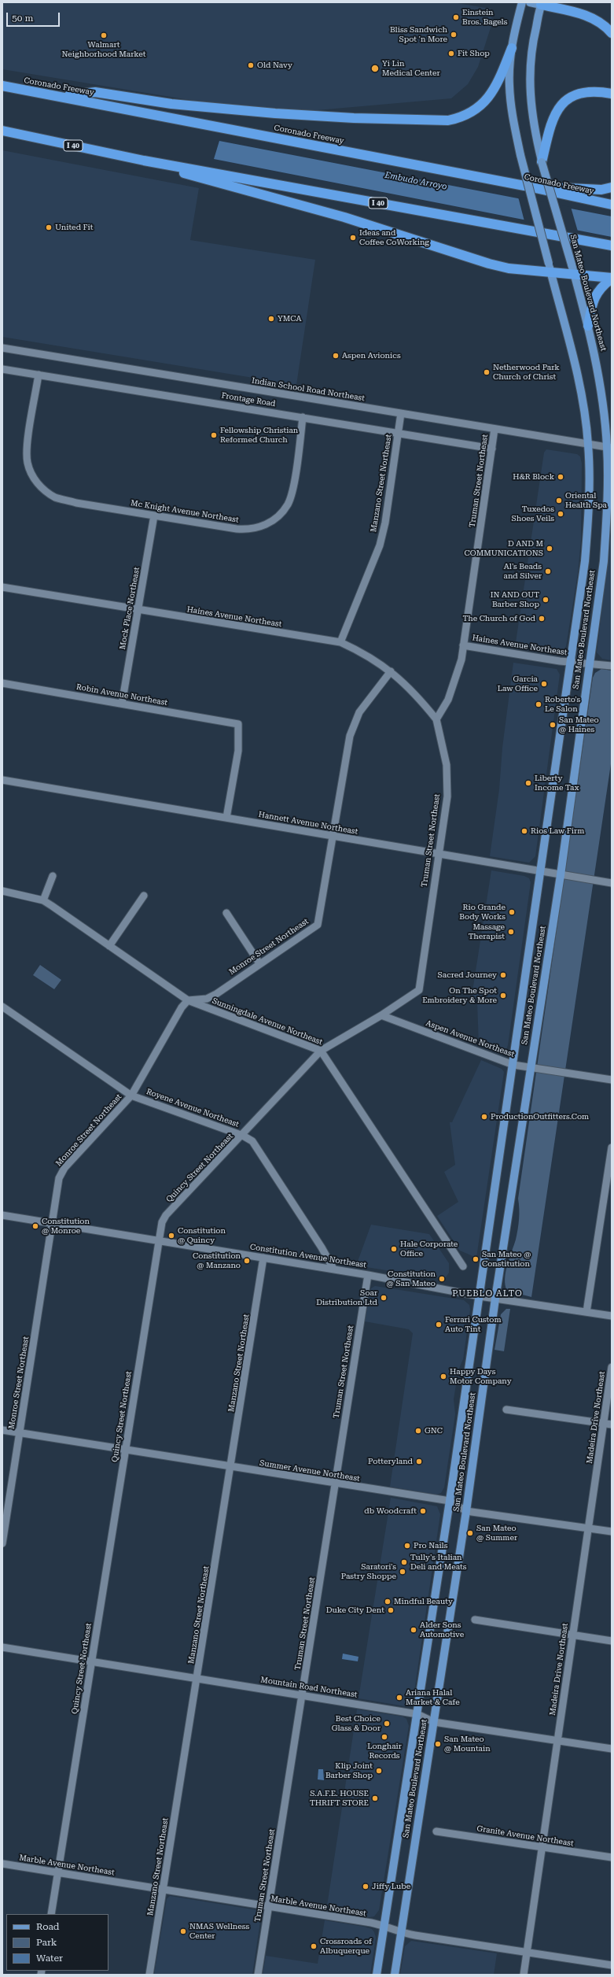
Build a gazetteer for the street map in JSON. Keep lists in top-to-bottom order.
{
  "streets": {
    "highway": ["Coronado Freeway", "I 40"],
    "main road": ["San Mateo Boulevard Northeast"],
    "street": [
      "Indian School Road Northeast",
      "Frontage Road",
      "Truman Street Northeast",
      "Manzano Street Northeast",
      "Mc Knight Avenue Northeast",
      "Mock Place Northeast",
      "Haines Avenue Northeast",
      "Robin Avenue Northeast",
      "Hannett Avenue Northeast",
      "Monroe Street Northeast",
      "Sunningdale Avenue Northeast",
      "Aspen Avenue Northeast",
      "Royene Avenue Northeast",
      "Quincy Street Northeast",
      "Constitution Avenue Northeast",
      "Madeira Drive Northeast",
      "Summer Avenue Northeast",
      "Mountain Road Northeast",
      "Granite Avenue Northeast",
      "Marble Avenue Northeast"
    ]
  },
  "crossings": [
    ["San Mateo Boulevard Northeast", "Indian School Road Northeast"],
    ["San Mateo Boulevard Northeast", "Haines Avenue Northeast"],
    ["San Mateo Boulevard Northeast", "Hannett Avenue Northeast"],
    ["San Mateo Boulevard Northeast", "Aspen Avenue Northeast"],
    ["San Mateo Boulevard Northeast", "Constitution Avenue Northeast"],
    ["San Mateo Boulevard Northeast", "Summer Avenue Northeast"],
    ["San Mateo Boulevard Northeast", "Mountain Road Northeast"],
    ["San Mateo Boulevard Northeast", "Marble Avenue Northeast"],
    ["Indian School Road Northeast", "Truman Street Northeast"],
    ["Indian School Road Northeast", "Manzano Street Northeast"],
    ["Frontage Road", "Truman Street Northeast"],
    ["Frontage Road", "Manzano Street Northeast"],
    ["Frontage Road", "Mc Knight Avenue Northeast"],
    ["Truman Street Northeast", "Haines Avenue Northeast"],
    ["Truman Street Northeast", "Hannett Avenue Northeast"],
    ["Truman Street Northeast", "Aspen Avenue Northeast"],
    ["Truman Street Northeast", "Quincy Street Northeast"],
    ["Truman Street Northeast", "Constitution Avenue Northeast"],
    ["Truman Street Northeast", "Summer Avenue Northeast"],
    ["Truman Street Northeast", "Mountain Road Northeast"],
    ["Truman Street Northeast", "Marble Avenue Northeast"],
    ["Manzano Street Northeast", "Haines Avenue Northeast"],
    ["Manzano Street Northeast", "Constitution Avenue Northeast"],
    ["Manzano Street Northeast", "Summer Avenue Northeast"],
    ["Manzano Street Northeast", "Mountain Road Northeast"],
    ["Manzano Street Northeast", "Marble Avenue Northeast"],
    ["Mc Knight Avenue Northeast", "Mock Place Northeast"],
    ["Mock Place Northeast", "Haines Avenue Northeast"],
    ["Mock Place Northeast", "Robin Avenue Northeast"],
    ["Robin Avenue Northeast", "Hannett Avenue Northeast"],
    ["Hannett Avenue Northeast", "Monroe Street Northeast"],
    ["Monroe Street Northeast", "Sunningdale Avenue Northeast"],
    ["Monroe Street Northeast", "Royene Avenue Northeast"],
    ["Monroe Street Northeast", "Constitution Avenue Northeast"],
    ["Monroe Street Northeast", "Summer Avenue Northeast"],
    ["Sunningdale Avenue Northeast", "Quincy Street Northeast"],
    ["Aspen Avenue Northeast", "Quincy Street Northeast"],
    ["Royene Avenue Northeast", "Quincy Street Northeast"],
    ["Royene Avenue Northeast", "Constitution Avenue Northeast"],
    ["Quincy Street Northeast", "Constitution Avenue Northeast"],
    ["Quincy Street Northeast", "Summer Avenue Northeast"],
    ["Quincy Street Northeast", "Mountain Road Northeast"],
    ["Quincy Street Northeast", "Marble Avenue Northeast"],
    ["Madeira Drive Northeast", "Summer Avenue Northeast"],
    ["Madeira Drive Northeast", "Mountain Road Northeast"],
    ["Madeira Drive Northeast", "Granite Avenue Northeast"],
    ["Madeira Drive Northeast", "Marble Avenue Northeast"]
  ],
  "districts": ["PUEBLO ALTO"],
  "water": ["Embudo Arroyo"],
  "places": [
    "Einstein Bros. Bagels",
    "Bliss Sandwich Spot 'n More",
    "Walmart Neighborhood Market",
    "Fit Shop",
    "Old Navy",
    "Yi Lin Medical Center",
    "United Fit",
    "Ideas and Coffee CoWorking",
    "YMCA",
    "Aspen Avionics",
    "Netherwood Park Church of Christ",
    "Fellowship Christian Reformed Church",
    "H&R Block",
    "Oriental Health Spa",
    "Tuxedos Shoes Veils",
    "D AND M COMMUNICATIONS",
    "Al's Beads and Silver",
    "IN AND OUT Barber Shop",
    "The Church of God",
    "Garcia Law Office",
    "Roberto's Le Salon",
    "San Mateo @ Haines",
    "Liberty Income Tax",
    "Rios Law Firm",
    "Rio Grande Body Works",
    "Massage Therapist",
    "Sacred Journey",
    "On The Spot Embroidery & More",
    "ProductionOutfitters.Com",
    "Constitution @ Monroe",
    "Constitution @ Quincy",
    "Hale Corporate Office",
    "San Mateo @ Constitution",
    "Constitution @ Manzano",
    "Constitution @ San Mateo",
    "Soar Distribution Ltd",
    "Ferrari Custom Auto Tint",
    "Happy Days Motor Company",
    "GNC",
    "Potteryland",
    "db Woodcraft",
    "San Mateo @ Summer",
    "Pro Nails",
    "Tully's Italian Deli and Meats",
    "Saratori's Pastry Shoppe",
    "Mindful Beauty",
    "Duke City Dent",
    "Alder Sons Automotive",
    "Ariana Halal Market & Cafe",
    "Best Choice Glass & Door",
    "Longhair Records",
    "San Mateo @ Mountain",
    "Klip Joint Barber Shop",
    "S.A.F.E. HOUSE THRIFT STORE",
    "Jiffy Lube",
    "NMAS Wellness Center",
    "Crossroads of Albuquerque"
  ],
  "legend": ["Road", "Park", "Water"],
  "scale_bar": "50 m"
}
